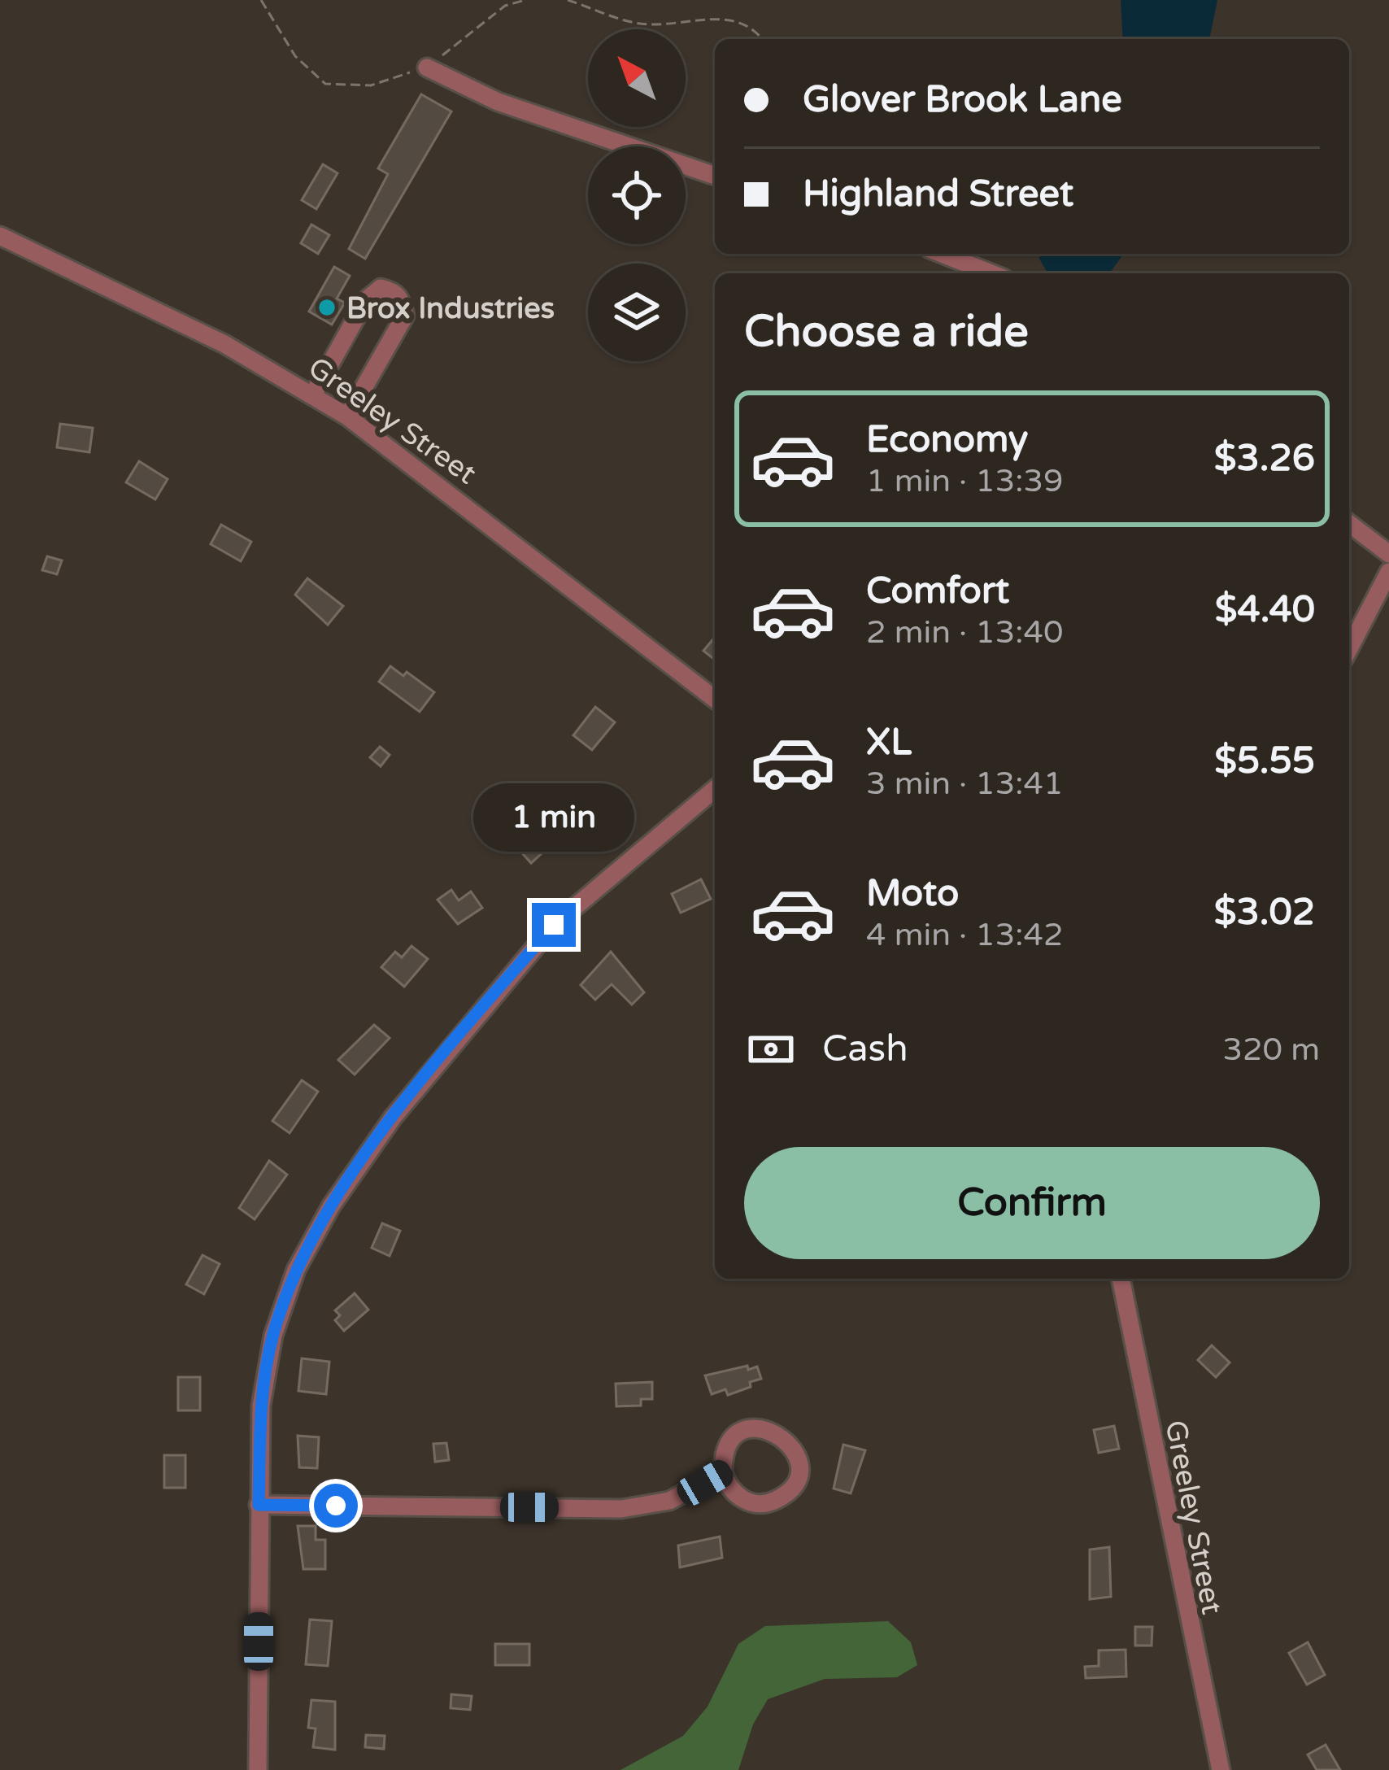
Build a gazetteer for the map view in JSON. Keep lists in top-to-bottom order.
{
  "streets": {
    "street": ["Greeley Street"]
  },
  "places": ["Brox Industries"],
  "north": "top left",
  "page": {
    "banner": ["Glover Brook Lane", "Highland Street"],
    "heading": "Choose a ride",
    "list": [
      {
        "name": "Economy",
        "note": "1 min · 13:39",
        "value": "$3.26"
      },
      {
        "name": "Comfort",
        "note": "2 min · 13:40",
        "value": "$4.40"
      },
      {
        "name": "XL",
        "note": "3 min · 13:41",
        "value": "$5.55"
      },
      {
        "name": "Moto",
        "note": "4 min · 13:42",
        "value": "$3.02"
      }
    ],
    "bubble": "1 min",
    "pay": ["Cash", "320 m"],
    "buttons": "Confirm"
  }
}
